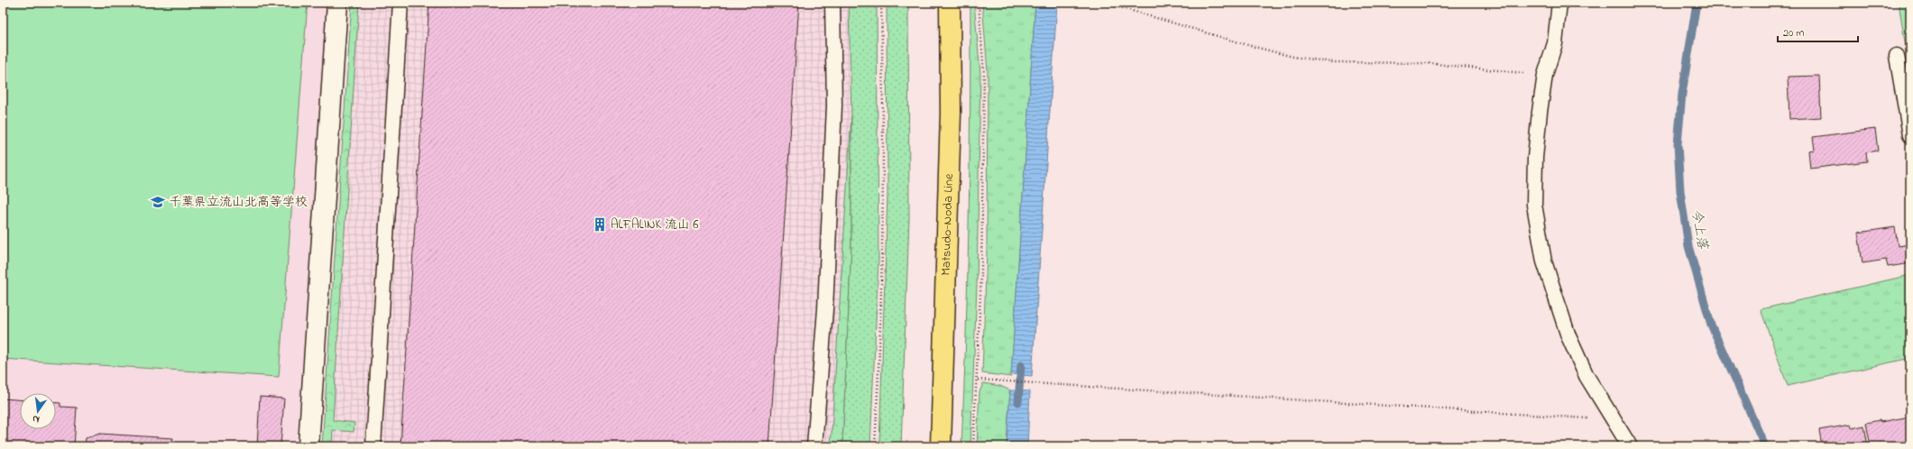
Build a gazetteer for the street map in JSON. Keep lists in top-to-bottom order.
{
  "streets": {
    "main road": ["Matsudo-Noda Line"]
  },
  "water": ["今上落"],
  "places": {
    "school or university": ["千葉県立流山北高等学校"],
    "building": ["ALFALINK 流山 6"]
  },
  "scale_bar": "20 m",
  "north": "bottom"
}
